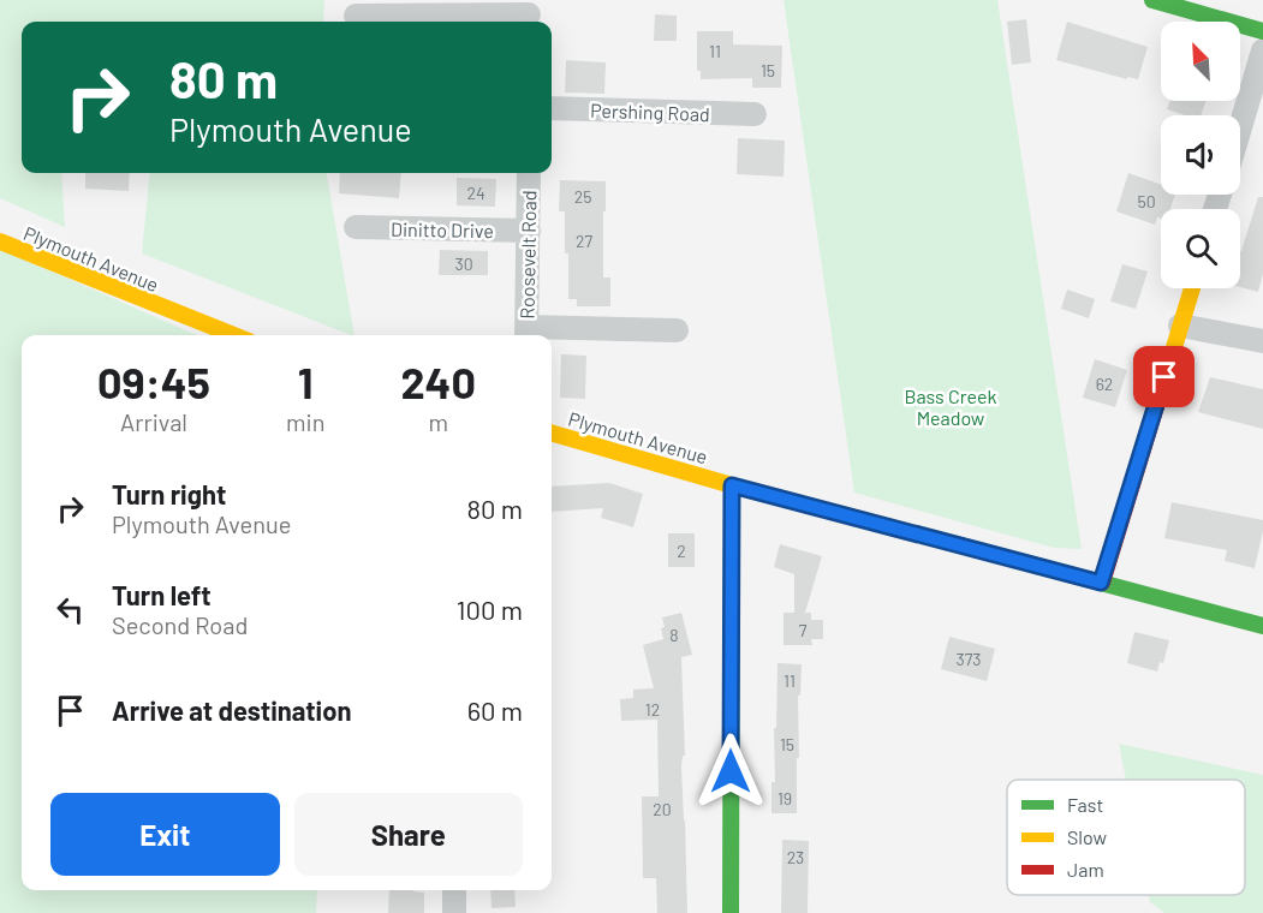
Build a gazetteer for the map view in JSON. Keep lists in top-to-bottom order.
{
  "streets": {
    "street": [
      "Pershing Road",
      "Dinitto Drive",
      "Roosevelt Road",
      "Plymouth Avenue"
    ]
  },
  "crossings": [
    ["Dinitto Drive", "Roosevelt Road"]
  ],
  "parks": ["Bass Creek Meadow"],
  "house_numbers": [
    "11",
    "15",
    "24",
    "25",
    "50",
    "27",
    "30",
    "62",
    "2",
    "7",
    "8",
    "373",
    "11",
    "12",
    "15",
    "19",
    "20",
    "23"
  ],
  "legend": ["Fast", "Slow", "Jam"],
  "north": "top left",
  "page": {
    "turn": ["80 m", "Plymouth Avenue"],
    "eta": [
      "09:45",
      "Arrival",
      "1",
      "min",
      "240",
      "m"
    ],
    "list": [
      {
        "name": "Turn right",
        "note": "Plymouth Avenue",
        "value": "80 m"
      },
      {
        "name": "Turn left",
        "note": "Second Road",
        "value": "100 m"
      },
      {
        "name": "Arrive at destination",
        "value": "60 m"
      }
    ],
    "buttons": ["Exit", "Share"]
  }
}
